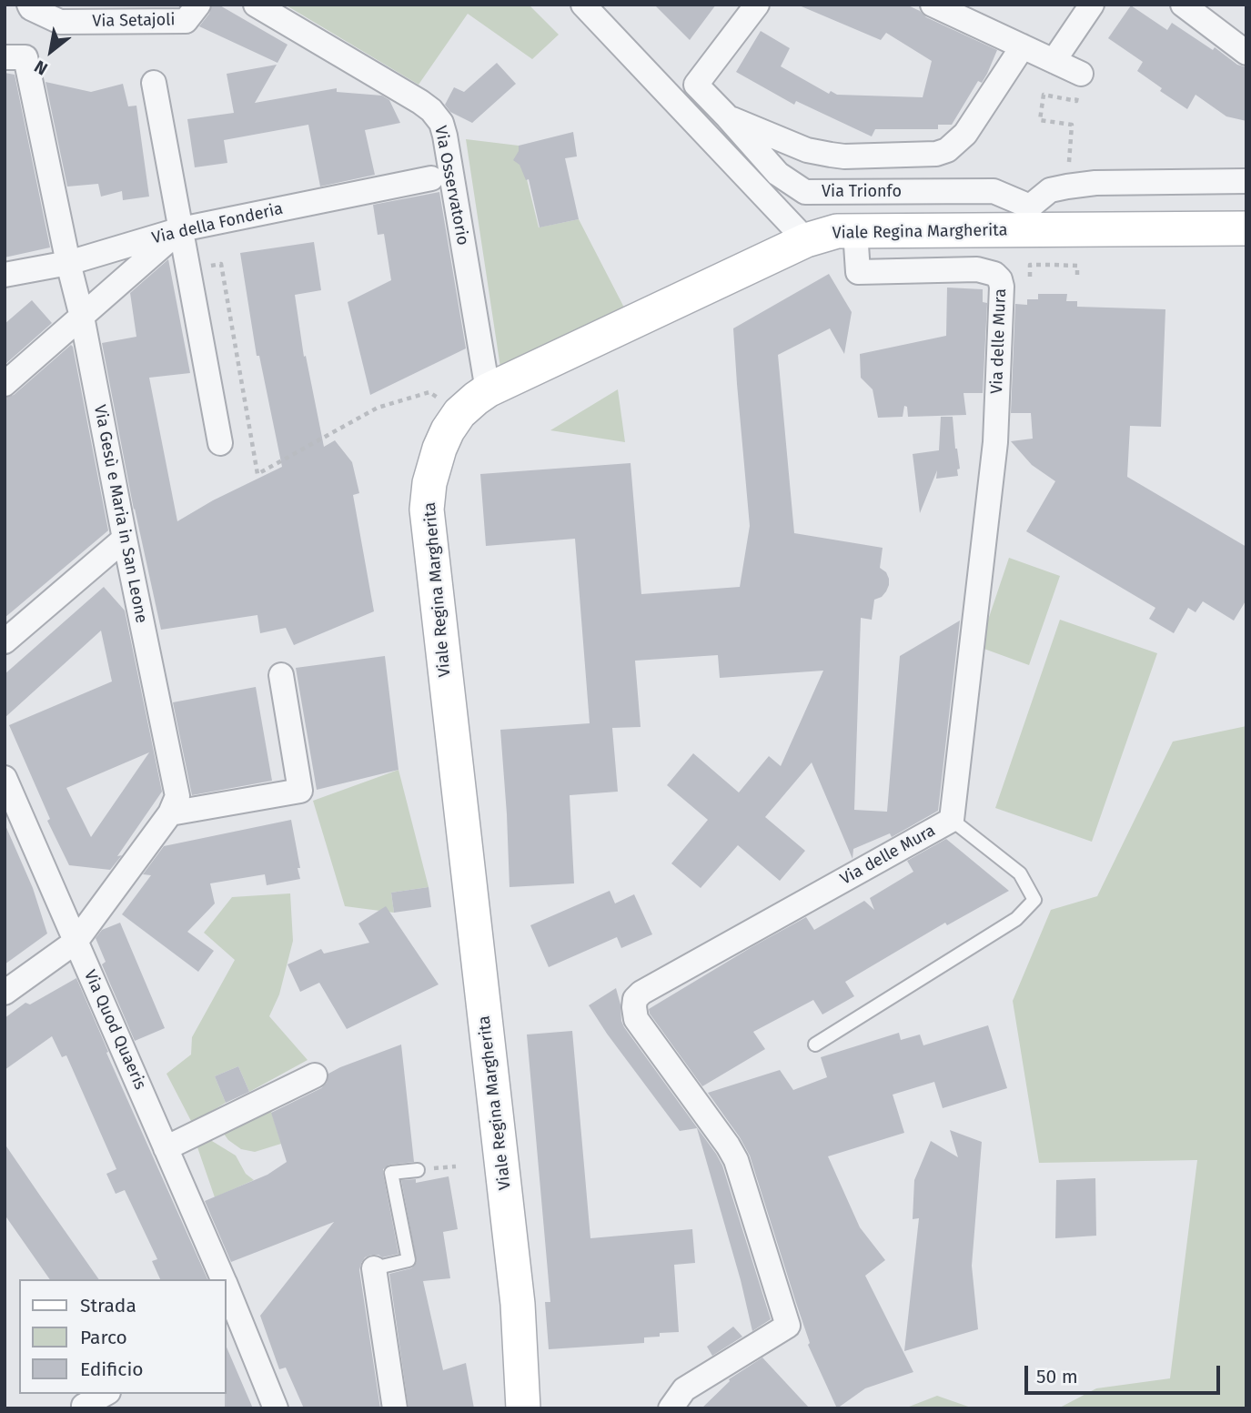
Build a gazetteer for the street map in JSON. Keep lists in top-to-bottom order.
{
  "streets": {
    "main road": ["Viale Regina Margherita"],
    "street": [
      "Via Setajoli",
      "Via Osservatorio",
      "Via Trionfo",
      "Via della Fonderia",
      "Via delle Mura",
      "Via Gesù e Maria in San Leone",
      "Via Quod Quaeris"
    ]
  },
  "crossings": [
    ["Via Osservatorio", "Viale Regina Margherita"],
    ["Via Trionfo", "Viale Regina Margherita"],
    ["Via della Fonderia", "Via Gesù e Maria in San Leone"],
    ["Viale Regina Margherita", "Via delle Mura"],
    ["Via Gesù e Maria in San Leone", "Via Quod Quaeris"]
  ],
  "legend": ["Strada", "Parco", "Edificio"],
  "scale_bar": "50 m",
  "north": "bottom left"
}
